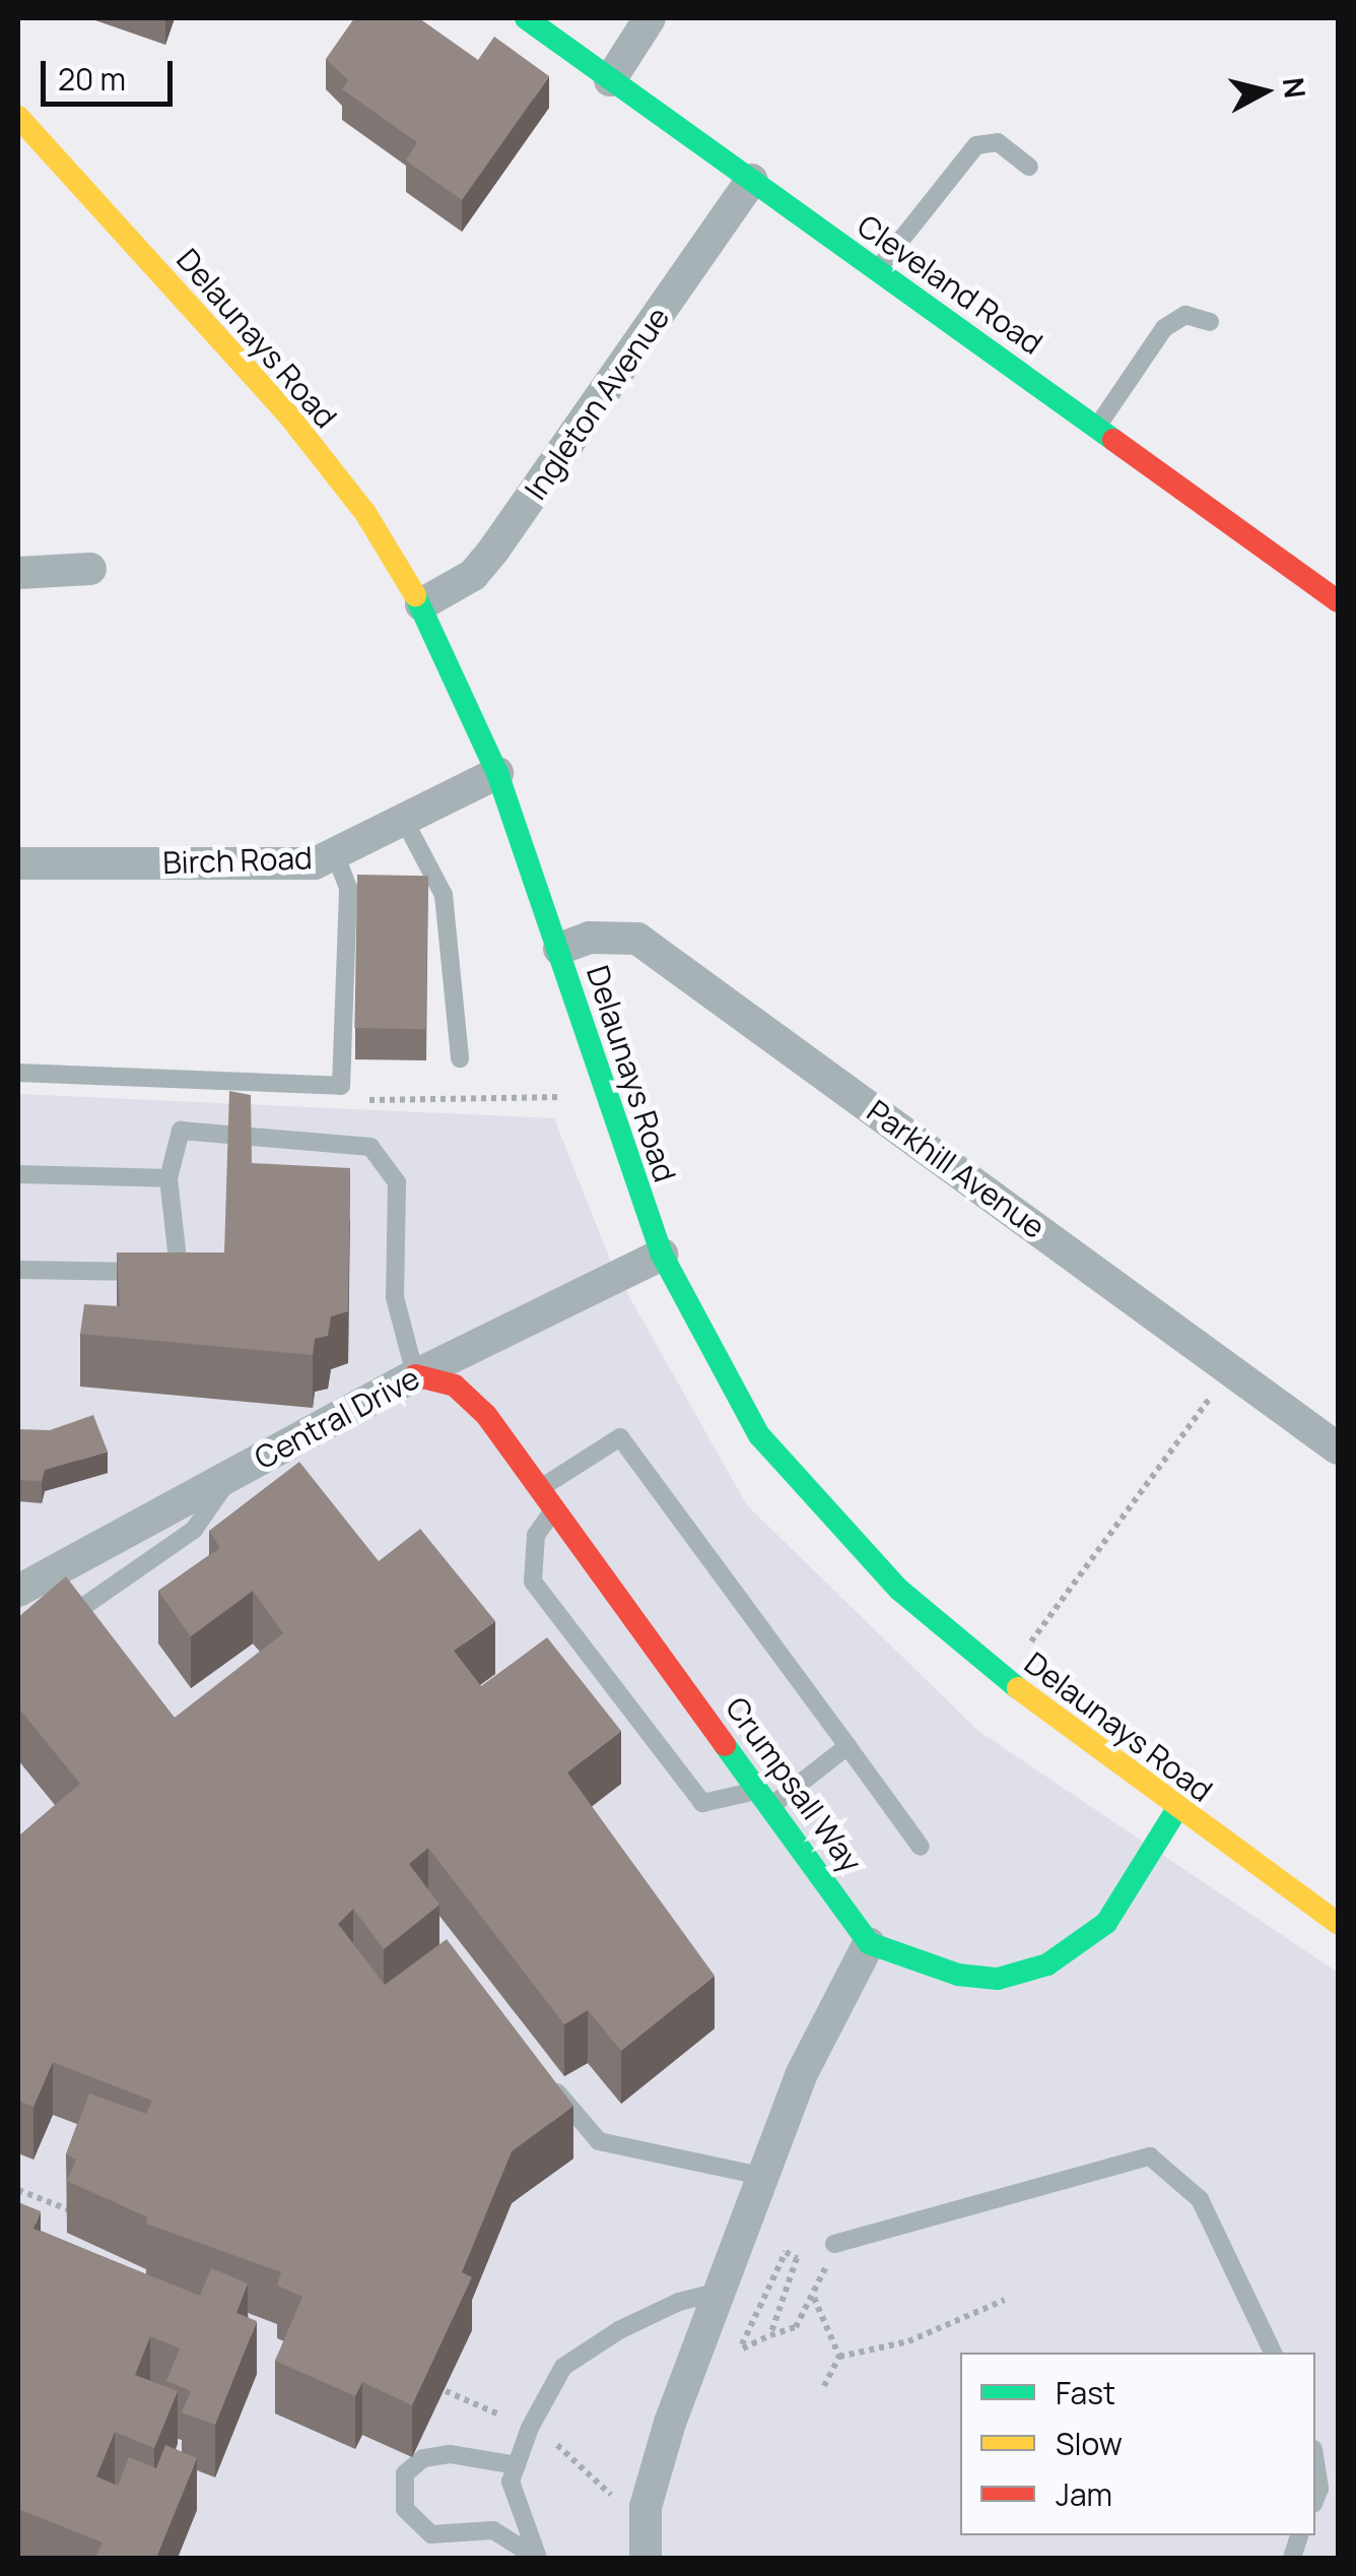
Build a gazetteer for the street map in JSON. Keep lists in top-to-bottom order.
{
  "streets": {
    "street": [
      "Cleveland Road",
      "Delaunays Road",
      "Ingleton Avenue",
      "Birch Road",
      "Parkhill Avenue",
      "Central Drive",
      "Crumpsall Way"
    ]
  },
  "crossings": [
    ["Cleveland Road", "Ingleton Avenue"],
    ["Delaunays Road", "Ingleton Avenue"],
    ["Delaunays Road", "Birch Road"],
    ["Delaunays Road", "Parkhill Avenue"],
    ["Delaunays Road", "Central Drive"],
    ["Central Drive", "Crumpsall Way"]
  ],
  "legend": ["Fast", "Slow", "Jam"],
  "scale_bar": "20 m",
  "north": "right"
}
